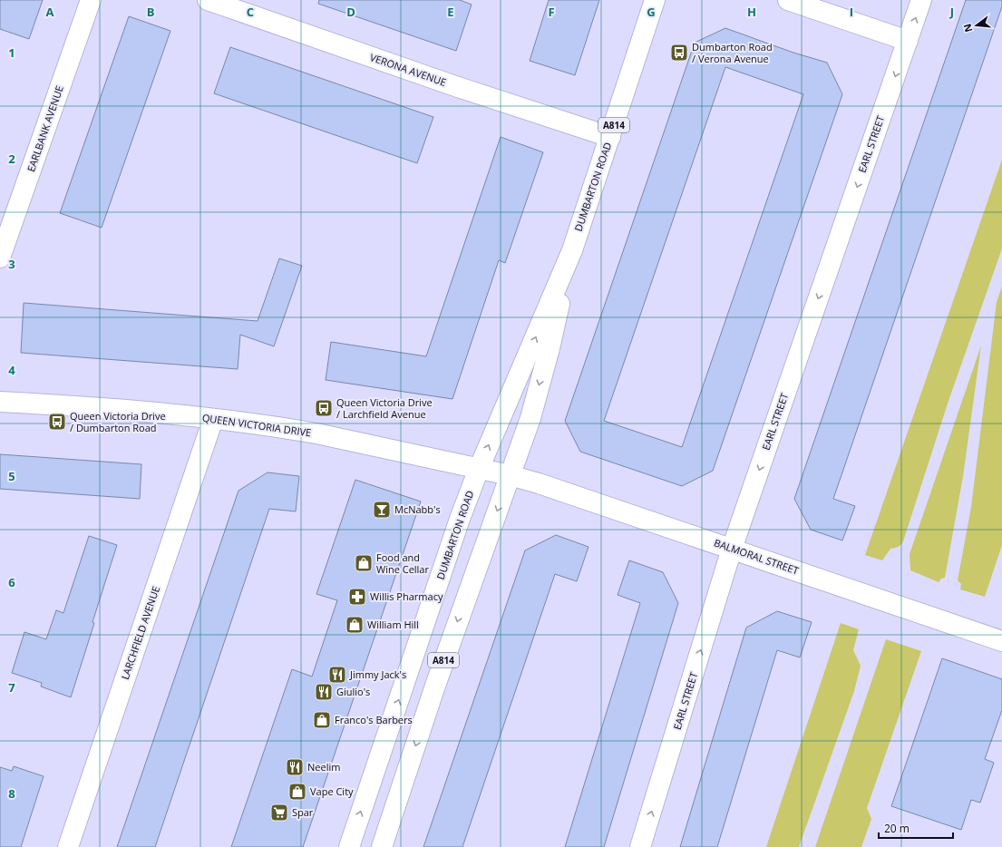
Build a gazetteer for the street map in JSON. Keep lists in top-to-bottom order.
{
  "streets": {
    "street": [
      "VERONA AVENUE",
      "A814",
      "EARLBANK AVENUE",
      "EARL STREET",
      "DUMBARTON ROAD",
      "QUEEN VICTORIA DRIVE",
      "BALMORAL STREET",
      "LARCHFIELD AVENUE"
    ]
  },
  "crossings": [
    ["VERONA AVENUE", "DUMBARTON ROAD"],
    ["EARL STREET", "BALMORAL STREET"],
    ["DUMBARTON ROAD", "QUEEN VICTORIA DRIVE"],
    ["DUMBARTON ROAD", "BALMORAL STREET"],
    ["QUEEN VICTORIA DRIVE", "BALMORAL STREET"],
    ["QUEEN VICTORIA DRIVE", "LARCHFIELD AVENUE"]
  ],
  "places": {
    "bus stop": ["Dumbarton Road / Verona Avenue", "Queen Victoria Drive / Larchfield Avenue", "Queen Victoria Drive / Dumbarton Road"],
    "bar": ["McNabb's"],
    "shop": [
      "Food and Wine Cellar",
      "William Hill",
      "Franco's Barbers",
      "Vape City"
    ],
    "pharmacy": ["Willis Pharmacy"],
    "restaurant": ["Jimmy Jack's", "Giulio's", "Neelim"],
    "supermarket": ["Spar"]
  },
  "scale_bar": "20 m",
  "north": "left",
  "grid": {
    "columns": [
      "A",
      "B",
      "C",
      "D",
      "E",
      "F",
      "G",
      "H",
      "I",
      "J"
    ],
    "rows": [
      "1",
      "2",
      "3",
      "4",
      "5",
      "6",
      "7",
      "8"
    ]
  }
}
